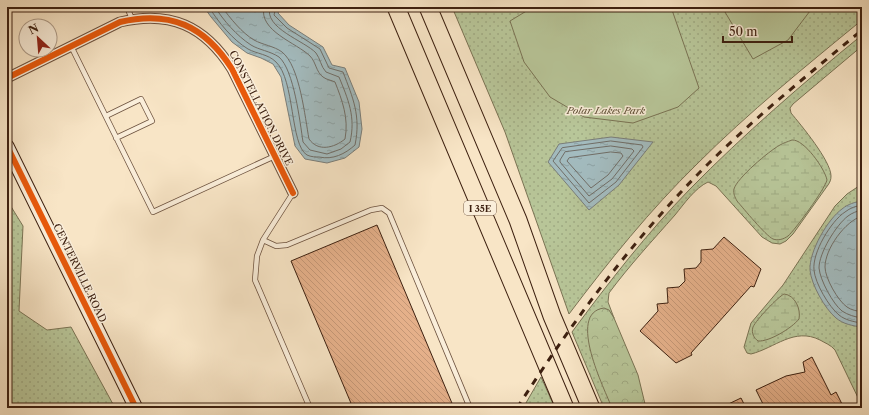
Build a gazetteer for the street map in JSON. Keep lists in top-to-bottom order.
{
  "streets": {
    "highway": ["I 35E"],
    "main road": ["CENTERVILLE ROAD"],
    "street": ["CONSTELLATION DRIVE"]
  },
  "parks": ["Polar Lakes Park"],
  "scale_bar": "50 m",
  "north": "top left"
}
